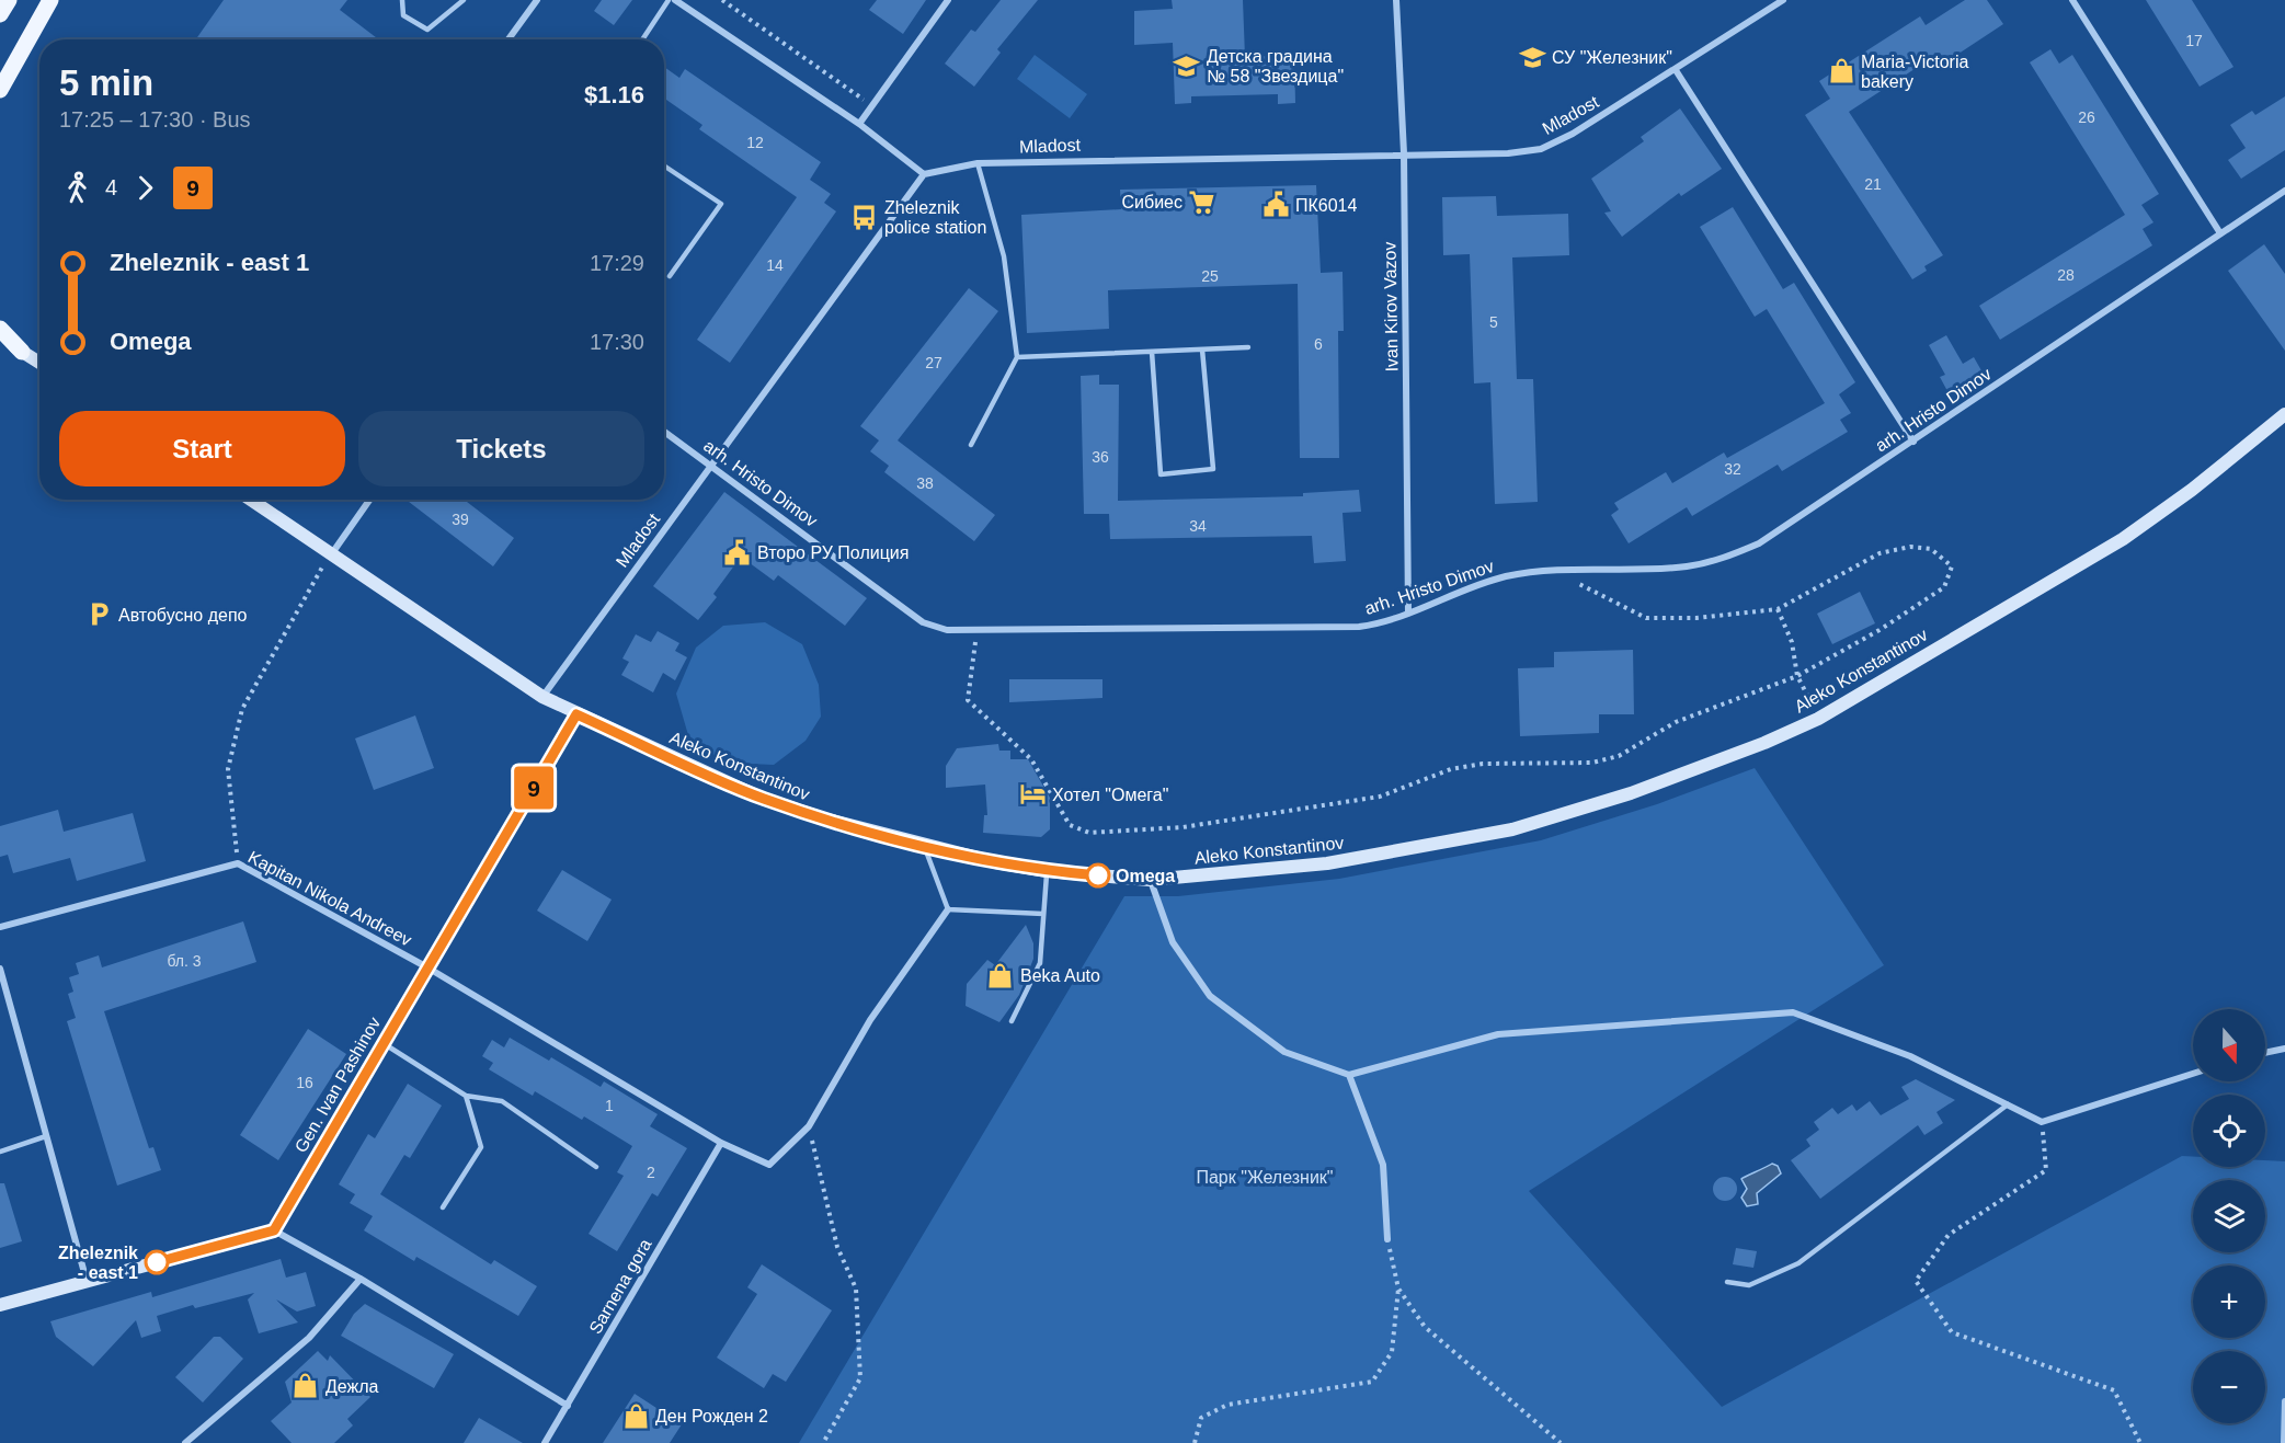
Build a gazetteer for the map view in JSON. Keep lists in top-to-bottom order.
{
  "streets": {
    "street": [
      "Mladost",
      "Ivan Kirov Vazov",
      "arh. Hristo Dimov",
      "Aleko Konstantinov",
      "Kapitan Nikola Andreev",
      "Gen. Ivan Pashinov",
      "Sarnena gora"
    ]
  },
  "crossings": [
    ["Mladost", "Ivan Kirov Vazov"],
    ["Mladost", "arh. Hristo Dimov"],
    ["Mladost", "Aleko Konstantinov"],
    ["Ivan Kirov Vazov", "arh. Hristo Dimov"],
    ["Aleko Konstantinov", "Gen. Ivan Pashinov"],
    ["Kapitan Nikola Andreev", "Gen. Ivan Pashinov"],
    ["Kapitan Nikola Andreev", "Sarnena gora"]
  ],
  "parks": ["Парк \"Железник\""],
  "places": {
    "school or university": ["СУ \"Железник\"", "Детска градина № 58 \"Звездица\""],
    "shop": [
      "Maria-Victoria bakery",
      "Beka Auto",
      "Дежла",
      "Ден Рожден 2"
    ],
    "supermarket": ["Сибиес"],
    "public building": ["ПК6014", "Второ РУ Полиция"],
    "bus stop": ["Zheleznik police station"],
    "parking": ["Автобусно депо"],
    "hotel": ["Хотел \"Омега\""],
    "other": ["Omega", "Zheleznik - east 1"]
  },
  "lines": ["bus line 9"],
  "house_numbers": [
    "17",
    "26",
    "12",
    "21",
    "14",
    "28",
    "25",
    "5",
    "6",
    "27",
    "36",
    "32",
    "38",
    "39",
    "34",
    "бл. 3",
    "16",
    "1",
    "2"
  ],
  "north": "bottom",
  "page": {
    "on_map": "9",
    "heading": ["5 min", "17:25 – 17:30 · Bus", "$1.16"],
    "legs": ["4", "9"],
    "list": [
      {
        "name": "Zheleznik - east 1",
        "value": "17:29"
      },
      {
        "name": "Omega",
        "value": "17:30"
      }
    ],
    "buttons": ["Start", "Tickets"],
    "map_buttons": ["+", "−"]
  }
}
